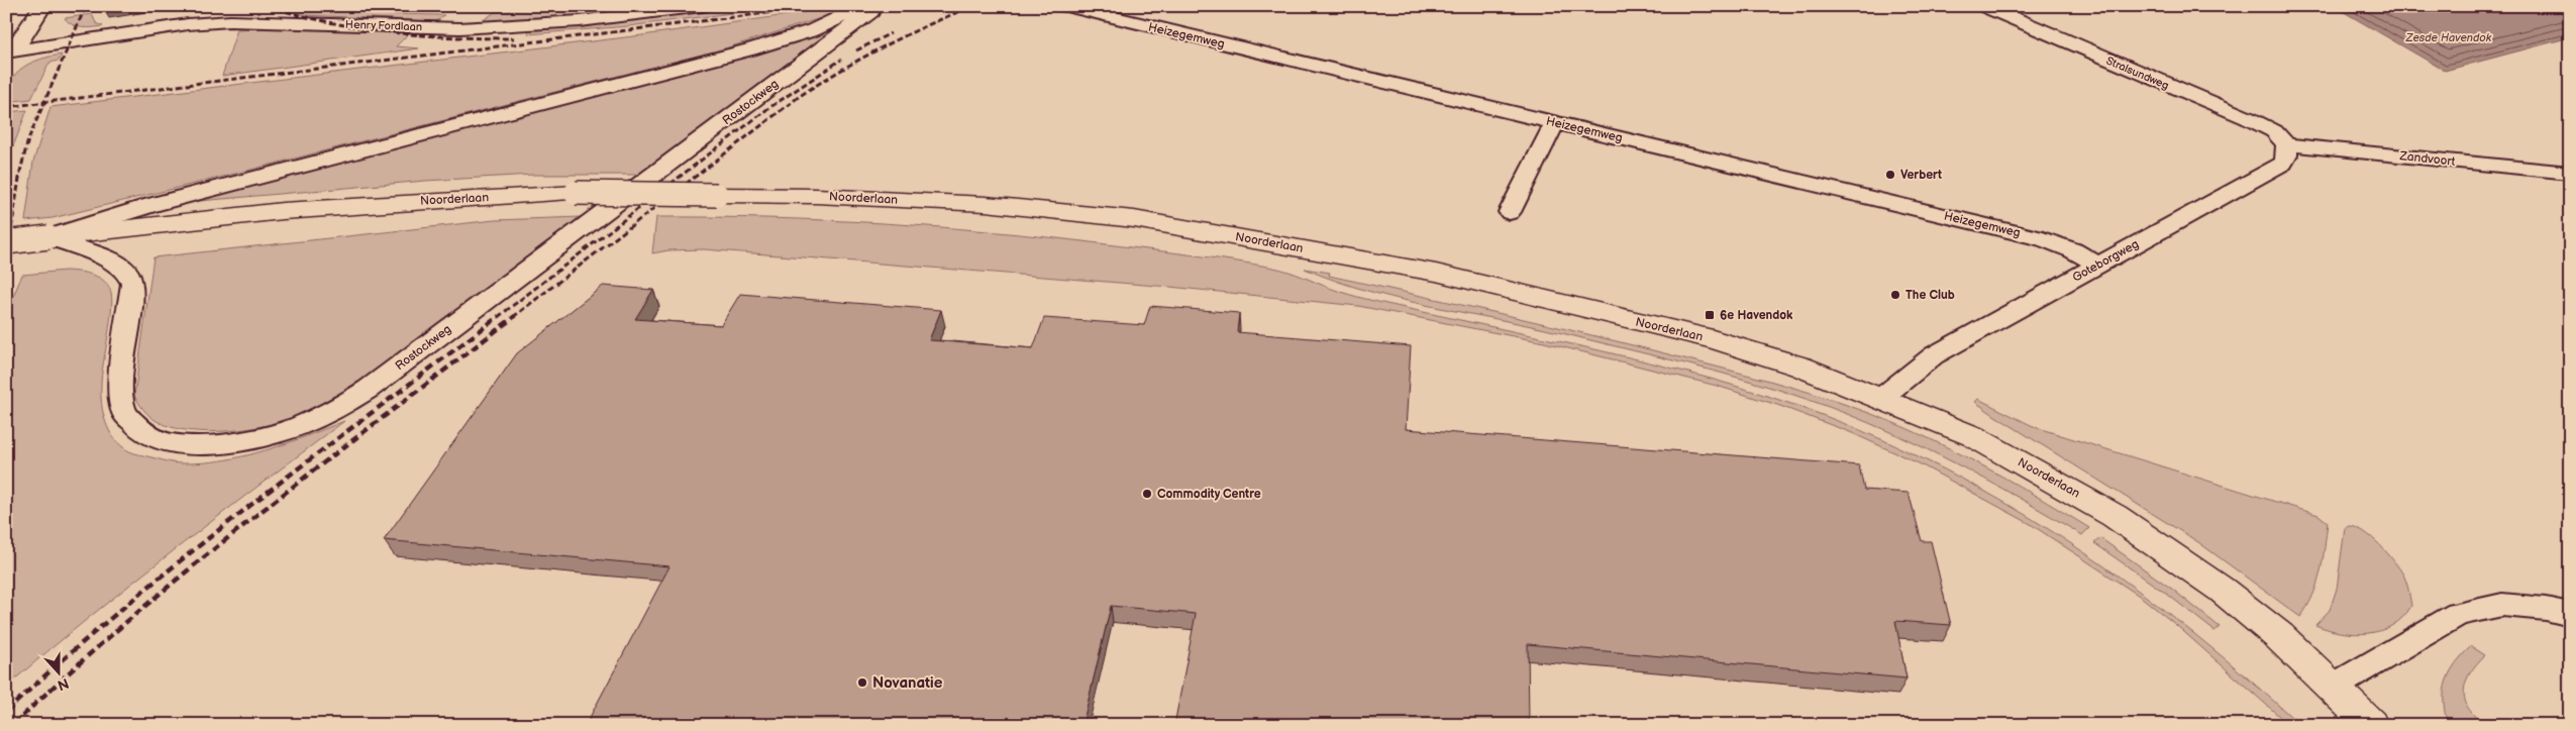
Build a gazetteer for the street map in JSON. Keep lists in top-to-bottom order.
{
  "streets": {
    "main road": ["Noorderlaan"],
    "street": [
      "Henry Fordlaan",
      "Heizegemweg",
      "Stralsundweg",
      "Rostockweg",
      "Zandvoort",
      "Goteborgweg"
    ]
  },
  "crossings": [
    ["Heizegemweg", "Goteborgweg"],
    ["Stralsundweg", "Zandvoort"],
    ["Stralsundweg", "Goteborgweg"],
    ["Rostockweg", "Noorderlaan"],
    ["Zandvoort", "Goteborgweg"],
    ["Noorderlaan", "Goteborgweg"]
  ],
  "water": ["Zesde Havendok"],
  "places": {
    "other": [
      "Verbert",
      "The Club",
      "Commodity Centre",
      "Novanatie"
    ],
    "transit": ["6e Havendok"]
  },
  "north": "bottom"
}
